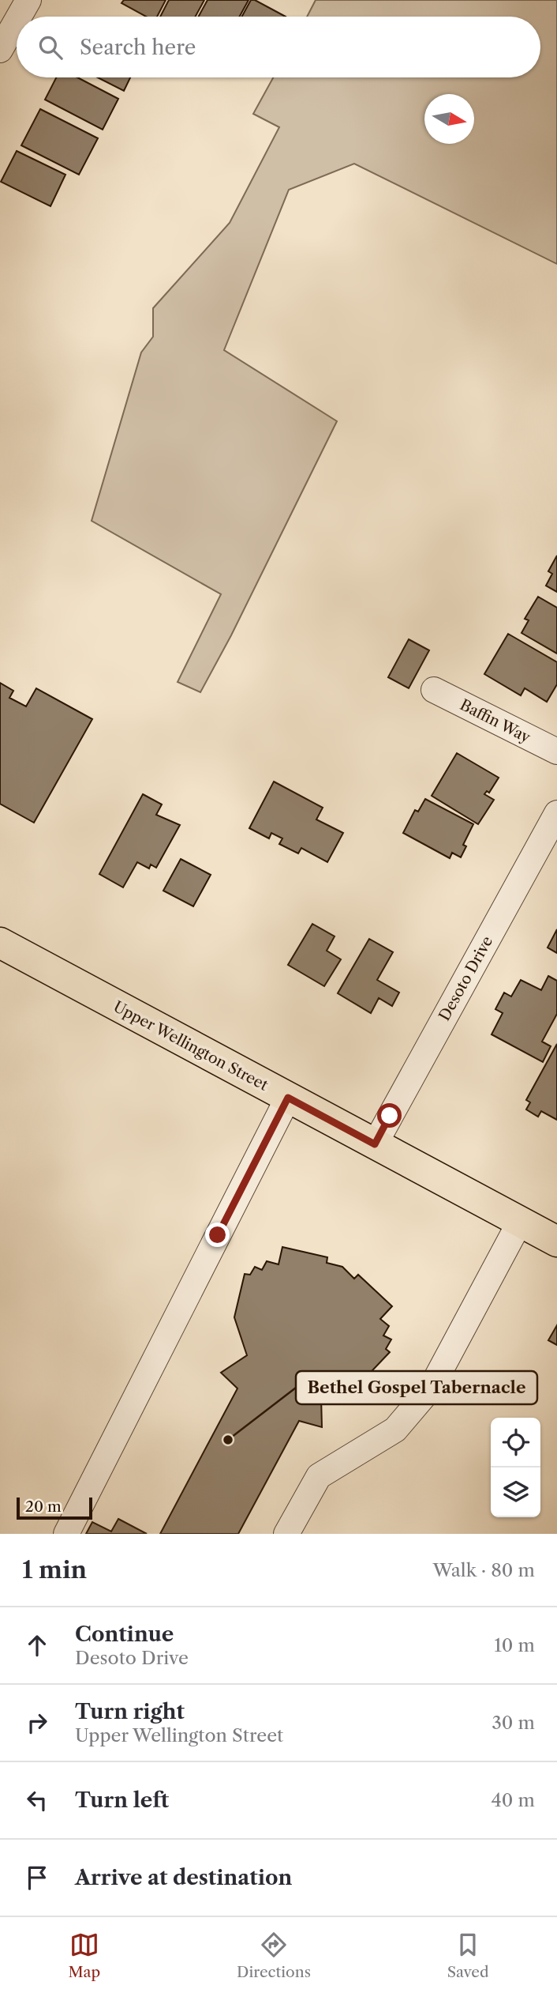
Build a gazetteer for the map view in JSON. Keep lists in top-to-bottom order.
{
  "streets": {
    "main road": ["Upper Wellington Street"],
    "street": ["Baffin Way", "Desoto Drive"]
  },
  "crossings": [
    ["Desoto Drive", "Upper Wellington Street"]
  ],
  "places": ["Bethel Gospel Tabernacle"],
  "scale_bar": "20 m",
  "north": "right",
  "page": {
    "search": "Search here",
    "scale": "20 m",
    "heading": ["1 min", "Walk · 80 m"],
    "list": [
      ["Continue", "Desoto Drive", "10 m"],
      ["Turn right", "Upper Wellington Street", "30 m"],
      ["Turn left", "40 m"],
      "Arrive at destination"
    ],
    "nav": ["Map", "Directions", "Saved"]
  }
}
